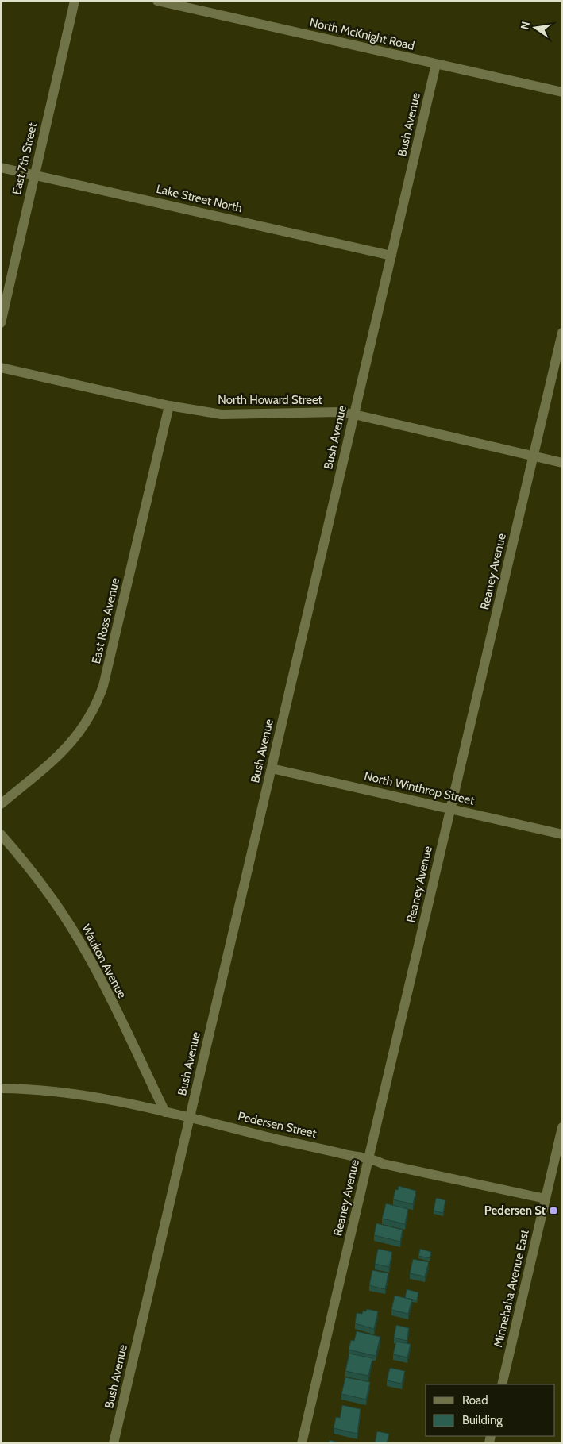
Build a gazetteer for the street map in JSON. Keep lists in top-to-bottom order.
{
  "streets": {
    "street": [
      "North McKnight Road",
      "Bush Avenue",
      "East 7th Street",
      "Lake Street North",
      "North Howard Street",
      "Reaney Avenue",
      "East Ross Avenue",
      "North Winthrop Street",
      "Waukon Avenue",
      "Pedersen Street",
      "Minnehaha Avenue East"
    ]
  },
  "crossings": [
    ["North McKnight Road", "Bush Avenue"],
    ["Bush Avenue", "Lake Street North"],
    ["Bush Avenue", "North Howard Street"],
    ["Bush Avenue", "North Winthrop Street"],
    ["Bush Avenue", "Pedersen Street"],
    ["East 7th Street", "Lake Street North"],
    ["North Howard Street", "Reaney Avenue"],
    ["North Howard Street", "East Ross Avenue"],
    ["Reaney Avenue", "North Winthrop Street"],
    ["Reaney Avenue", "Pedersen Street"],
    ["Waukon Avenue", "Pedersen Street"],
    ["Pedersen Street", "Minnehaha Avenue East"]
  ],
  "places": {
    "transit": ["Pedersen St"]
  },
  "legend": ["Road", "Building"],
  "north": "left"
}
